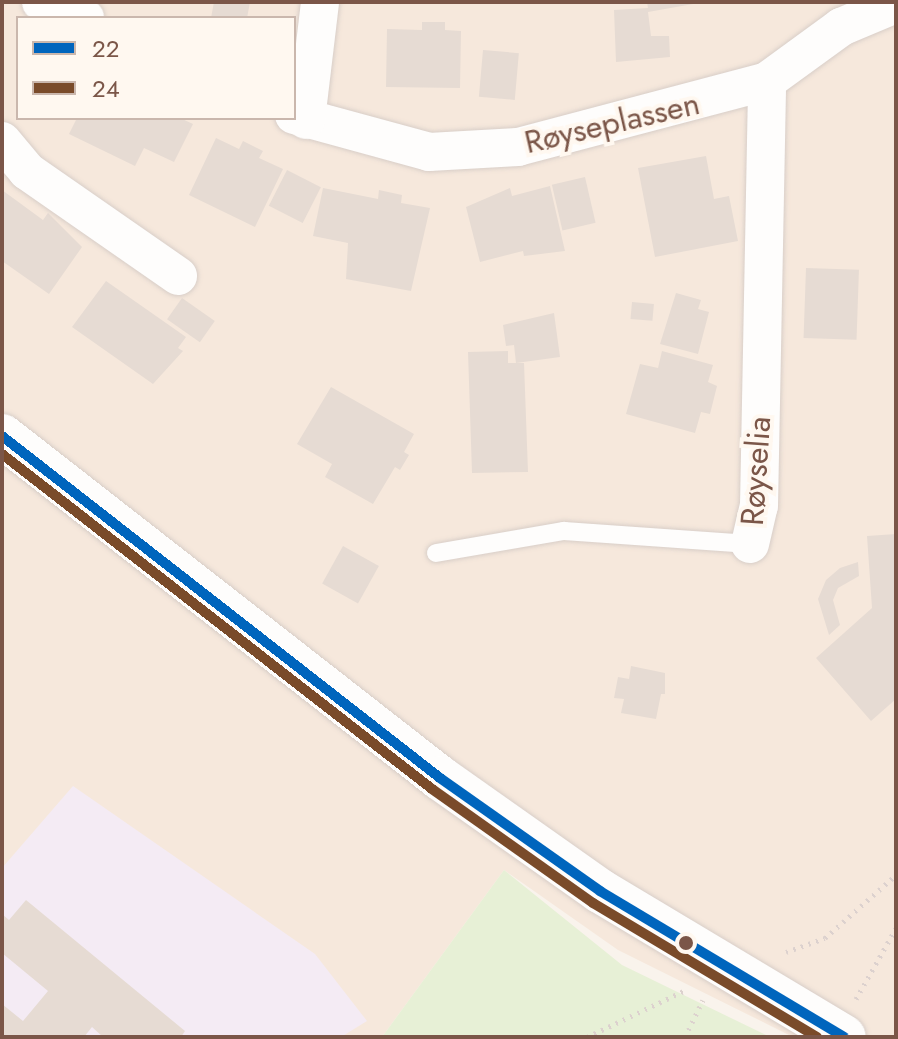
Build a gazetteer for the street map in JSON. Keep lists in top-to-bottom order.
{
  "streets": {
    "street": ["Røyseplassen", "Røyselia"]
  },
  "crossings": [
    ["Røyseplassen", "Røyselia"]
  ],
  "lines": ["transit line 22", "transit line 24"],
  "legend": ["22", "24"]
}
